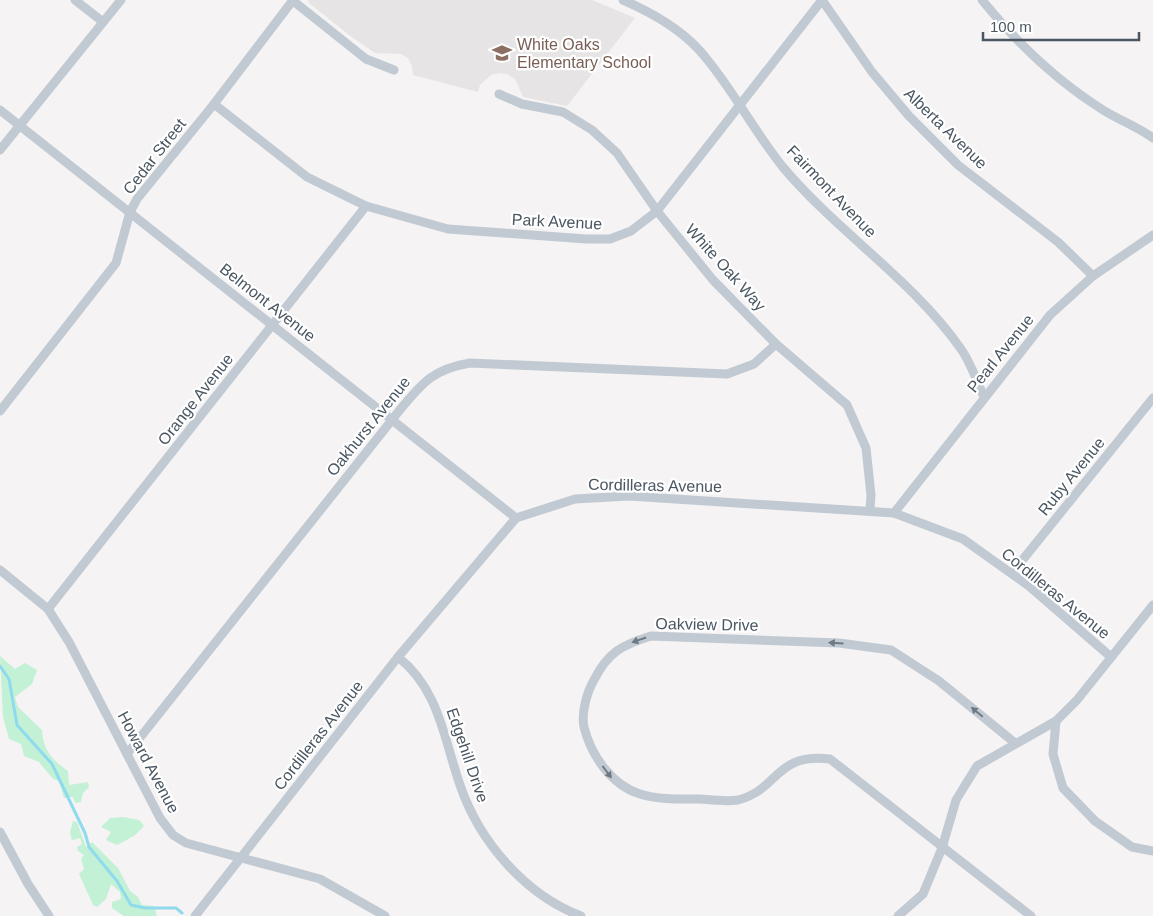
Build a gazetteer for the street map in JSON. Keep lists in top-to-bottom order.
{
  "streets": {
    "street": [
      "Alberta Avenue",
      "Cedar Street",
      "Fairmont Avenue",
      "Park Avenue",
      "White Oak Way",
      "Belmont Avenue",
      "Pearl Avenue",
      "Orange Avenue",
      "Oakhurst Avenue",
      "Ruby Avenue",
      "Cordilleras Avenue",
      "Oakview Drive",
      "Edgehill Drive",
      "Howard Avenue"
    ]
  },
  "crossings": [
    ["Alberta Avenue", "Park Avenue"],
    ["Alberta Avenue", "Pearl Avenue"],
    ["Cedar Street", "Park Avenue"],
    ["Cedar Street", "Belmont Avenue"],
    ["Fairmont Avenue", "Park Avenue"],
    ["Fairmont Avenue", "Pearl Avenue"],
    ["Park Avenue", "White Oak Way"],
    ["Park Avenue", "Orange Avenue"],
    ["White Oak Way", "Oakhurst Avenue"],
    ["White Oak Way", "Cordilleras Avenue"],
    ["Belmont Avenue", "Orange Avenue"],
    ["Belmont Avenue", "Oakhurst Avenue"],
    ["Belmont Avenue", "Cordilleras Avenue"],
    ["Pearl Avenue", "Cordilleras Avenue"],
    ["Orange Avenue", "Howard Avenue"],
    ["Oakhurst Avenue", "Howard Avenue"],
    ["Ruby Avenue", "Cordilleras Avenue"],
    ["Cordilleras Avenue", "Edgehill Drive"],
    ["Cordilleras Avenue", "Howard Avenue"]
  ],
  "places": {
    "school or university": ["White Oaks Elementary School"]
  },
  "scale_bar": "100 m"
}
